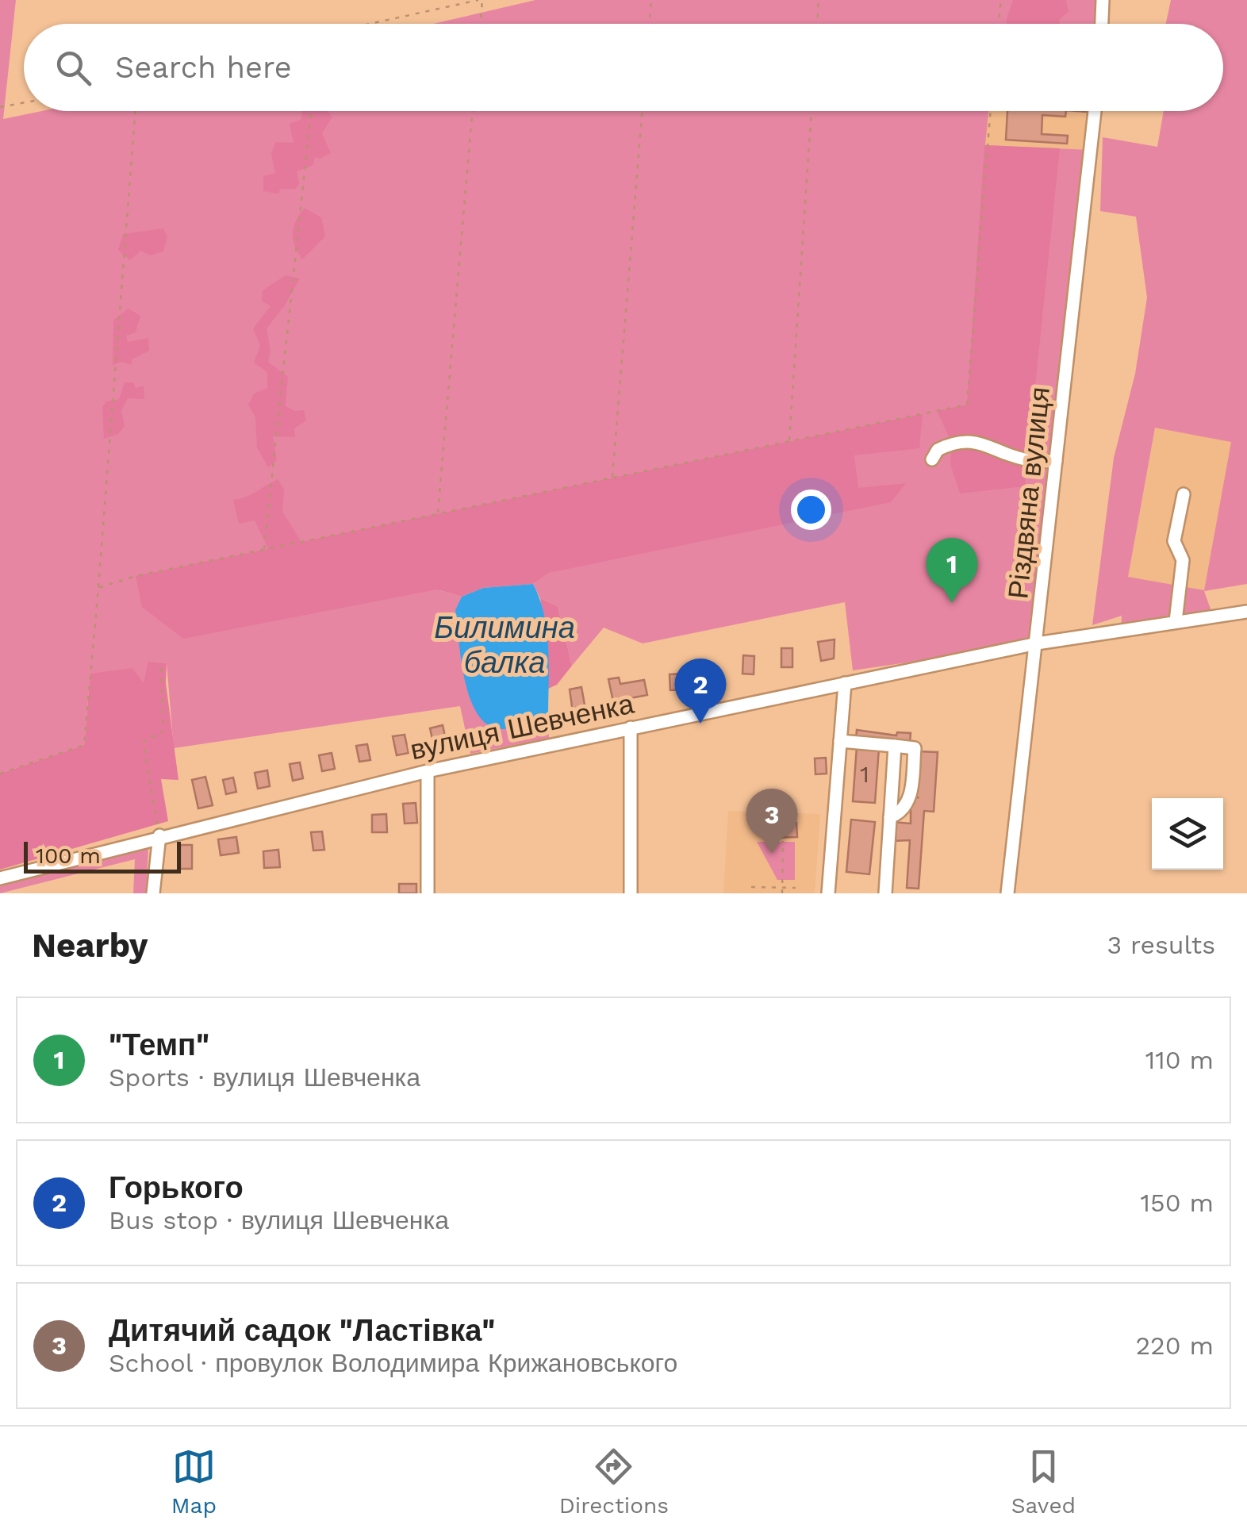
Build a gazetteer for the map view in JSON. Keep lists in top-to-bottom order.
{
  "streets": {
    "street": ["Різдвяна вулиця", "вулиця Шевченка"]
  },
  "crossings": [
    ["Різдвяна вулиця", "вулиця Шевченка"]
  ],
  "water": ["Билимина балка"],
  "house_numbers": ["1"],
  "scale_bar": "100 m",
  "page": {
    "search": "Search here",
    "pins": ["1", "2", "3"],
    "scale": "100 m",
    "heading": ["Nearby", "3 results"],
    "list": [
      {
        "mark": "1",
        "name": "\"Темп\"",
        "note": "Sports · вулиця Шевченка",
        "value": "110 m"
      },
      {
        "mark": "2",
        "name": "Горького",
        "note": "Bus stop · вулиця Шевченка",
        "value": "150 m"
      },
      {
        "mark": "3",
        "name": "Дитячий садок \"Ластівка\"",
        "note": "School · провулок Володимира Крижановського",
        "value": "220 m"
      }
    ],
    "nav": ["Map", "Directions", "Saved"]
  }
}
